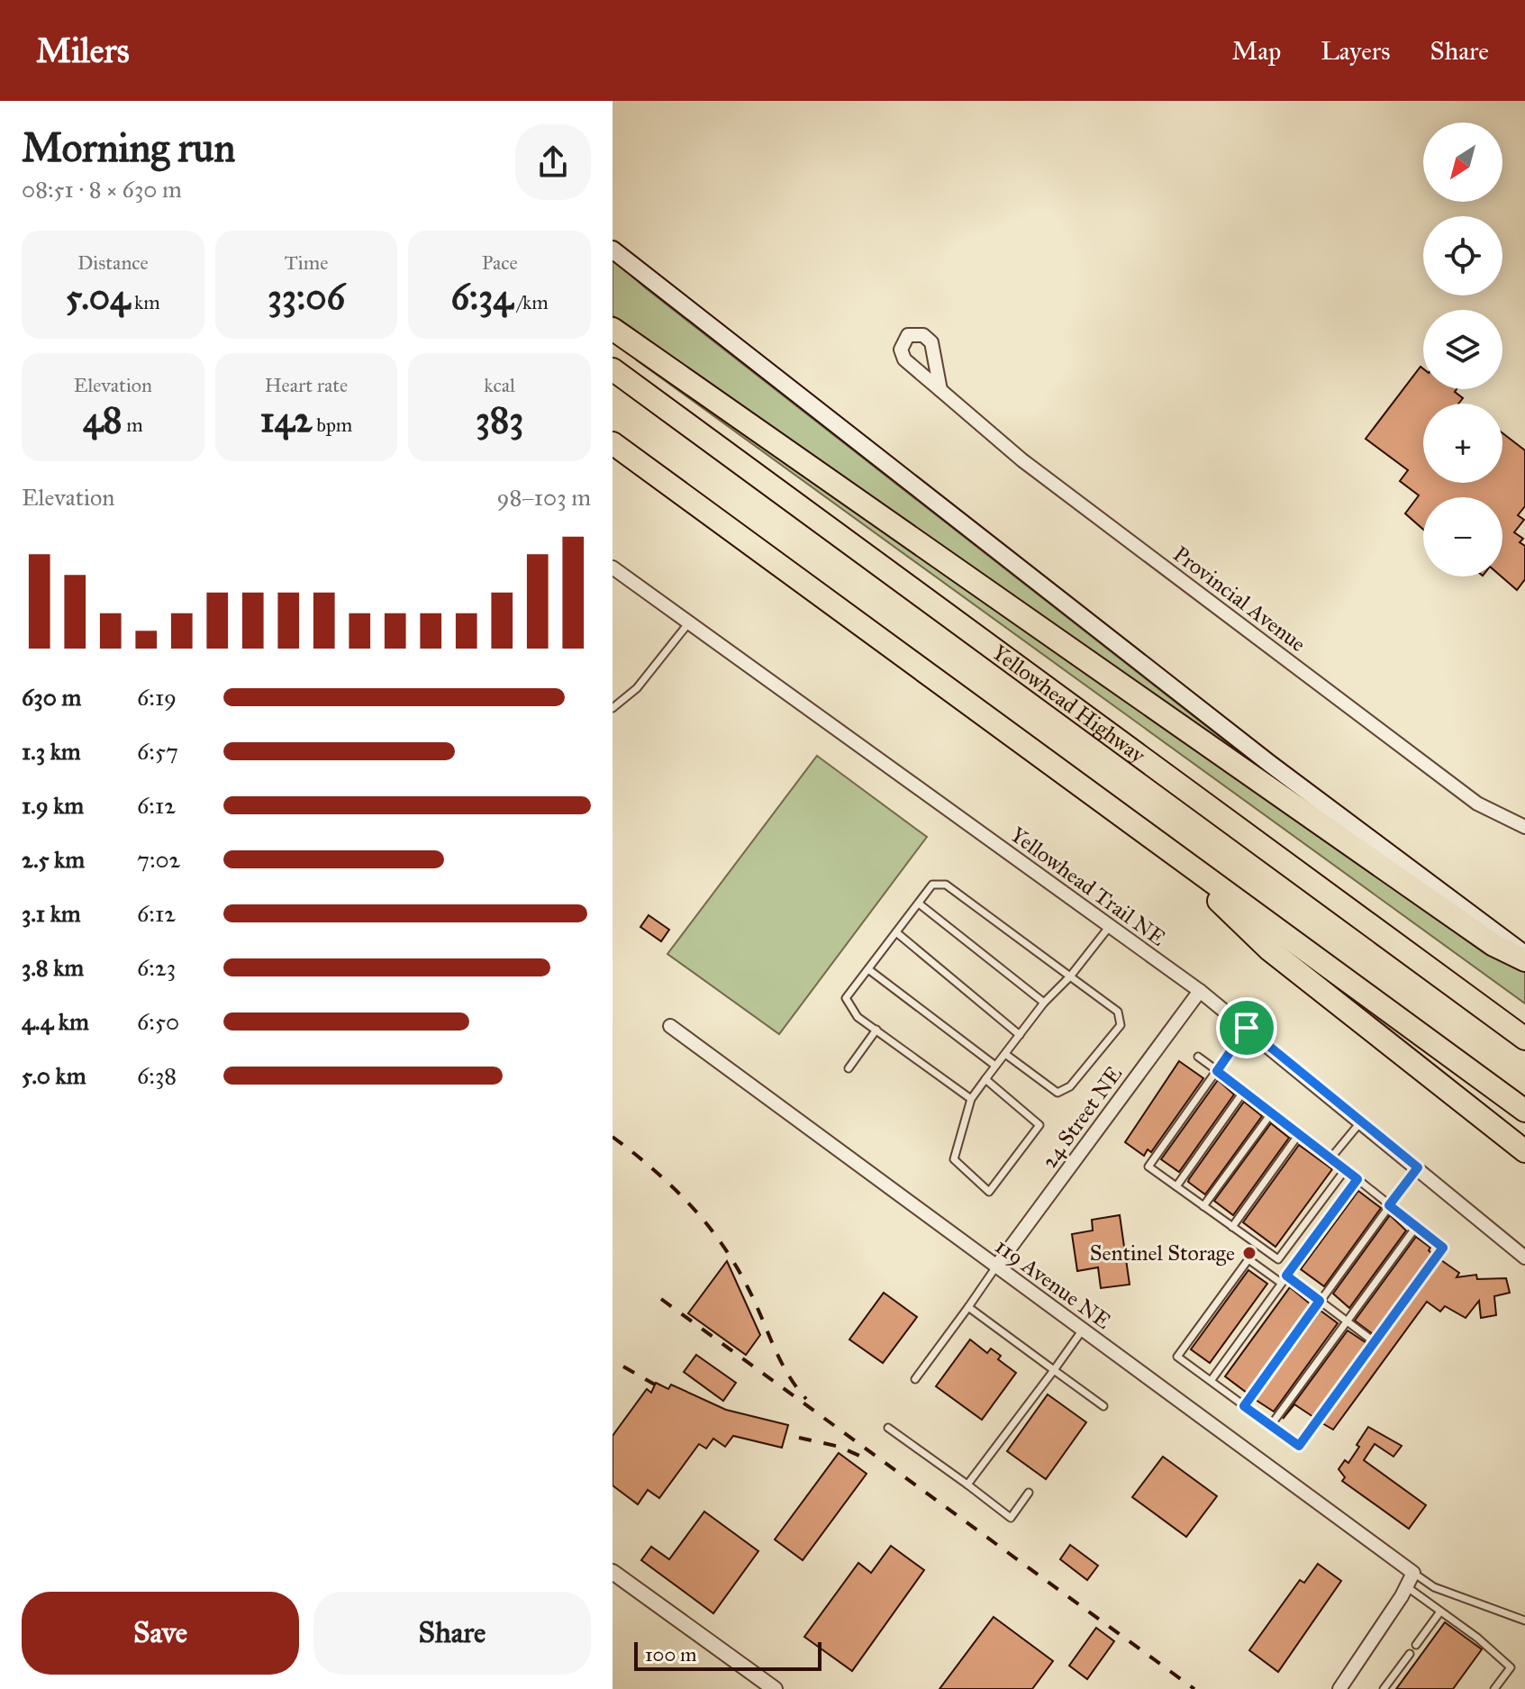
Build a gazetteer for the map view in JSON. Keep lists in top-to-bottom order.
{
  "streets": {
    "highway": ["Yellowhead Highway"],
    "street": [
      "Provincial Avenue",
      "Yellowhead Trail NE",
      "24 Street NE",
      "119 Avenue NE"
    ]
  },
  "crossings": [
    ["Yellowhead Trail NE", "24 Street NE"],
    ["24 Street NE", "119 Avenue NE"]
  ],
  "places": ["Sentinel Storage"],
  "scale_bar": "100 m",
  "north": "bottom left",
  "page": {
    "header": "Milers",
    "nav": ["Map", "Layers", "Share"],
    "heading": ["Morning run", "08:51 · 8 × 630 m"],
    "map_buttons": ["+", "−"],
    "stats": [
      ["Distance", "5.04 km"],
      ["Time", "33:06"],
      ["Pace", "6:34 /km"],
      ["Elevation", "48 m"],
      ["Heart rate", "142 bpm"],
      ["kcal", "383"]
    ],
    "chart": ["Elevation", "98–103 m"],
    "list": [
      {
        "name": "630 m",
        "note": "6:19"
      },
      {
        "name": "1.3 km",
        "note": "6:57"
      },
      {
        "name": "1.9 km",
        "note": "6:12"
      },
      {
        "name": "2.5 km",
        "note": "7:02"
      },
      {
        "name": "3.1 km",
        "note": "6:12"
      },
      {
        "name": "3.8 km",
        "note": "6:23"
      },
      {
        "name": "4.4 km",
        "note": "6:50"
      },
      {
        "name": "5.0 km",
        "note": "6:38"
      }
    ],
    "buttons": ["Save", "Share"],
    "scale": "100 m"
  }
}
